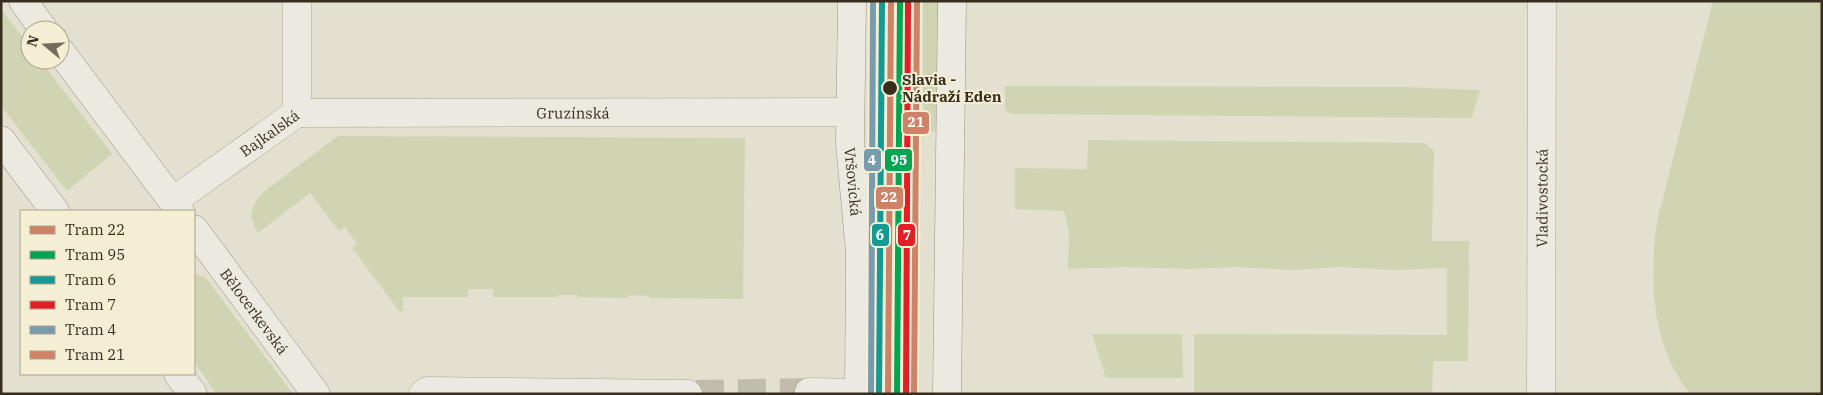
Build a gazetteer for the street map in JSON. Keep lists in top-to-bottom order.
{
  "streets": {
    "street": [
      "Gruzínská",
      "Bajkalská",
      "Vršovická",
      "Vladivostocká",
      "Bělocerkevská"
    ]
  },
  "crossings": [
    ["Gruzínská", "Bajkalská"],
    ["Gruzínská", "Vršovická"]
  ],
  "places": ["Slavia - Nádraží Eden"],
  "lines": [
    "tram line 22",
    "tram line 95",
    "tram line 6",
    "tram line 7",
    "tram line 4",
    "tram line 21"
  ],
  "legend": [
    "Tram 22",
    "Tram 95",
    "Tram 6",
    "Tram 7",
    "Tram 4",
    "Tram 21"
  ],
  "north": "left"
}
